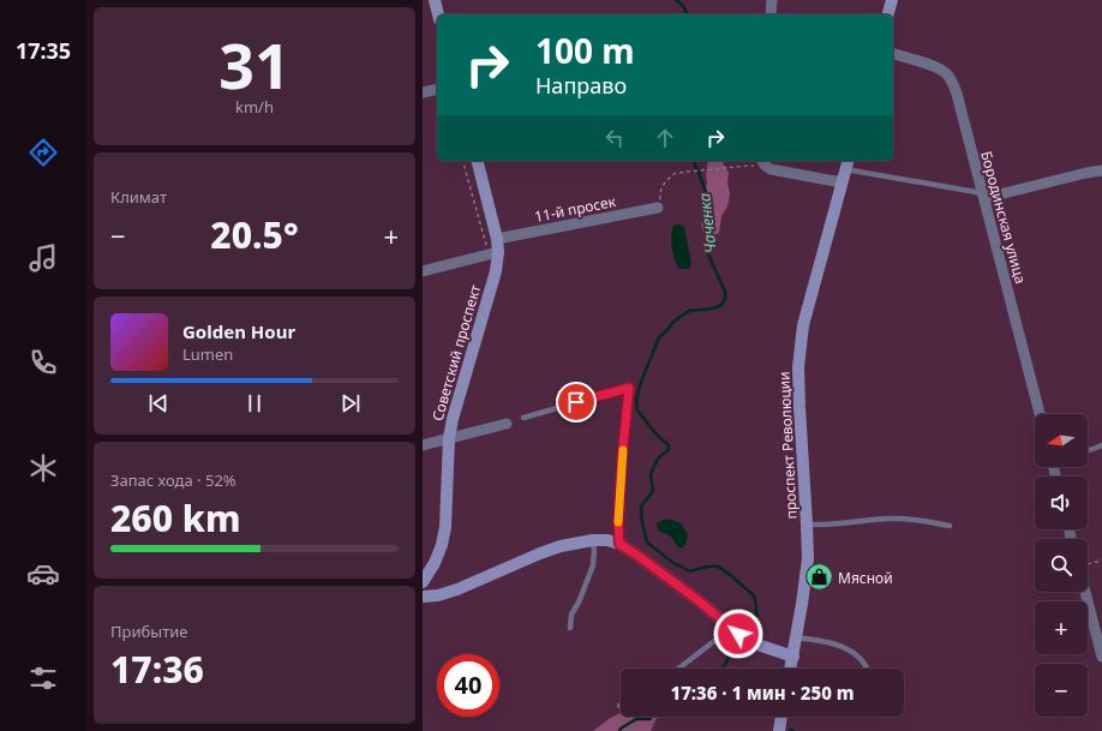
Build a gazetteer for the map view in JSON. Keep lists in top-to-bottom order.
{
  "streets": {
    "street": [
      "11-й просек",
      "Бородинская улица",
      "Советский проспект",
      "проспект Революции"
    ]
  },
  "crossings": [
    ["11-й просек", "Советский проспект"]
  ],
  "water": ["Чаченка"],
  "places": {
    "shop": ["Мясной"]
  },
  "north": "left",
  "page": {
    "tabs": "17:35",
    "tile": [
      ["31", "km/h"],
      "Климат",
      ["Запас хода · 52%", "260 km"],
      ["Прибытие", "17:36"]
    ],
    "turn": ["100 m", "Направо"],
    "heat": ["−", "20.5°", "+"],
    "song": ["Golden Hour", "Lumen"],
    "map_buttons": ["+", "−"],
    "limit": "40",
    "trip": "17:36 · 1 мин · 250 m"
  }
}
